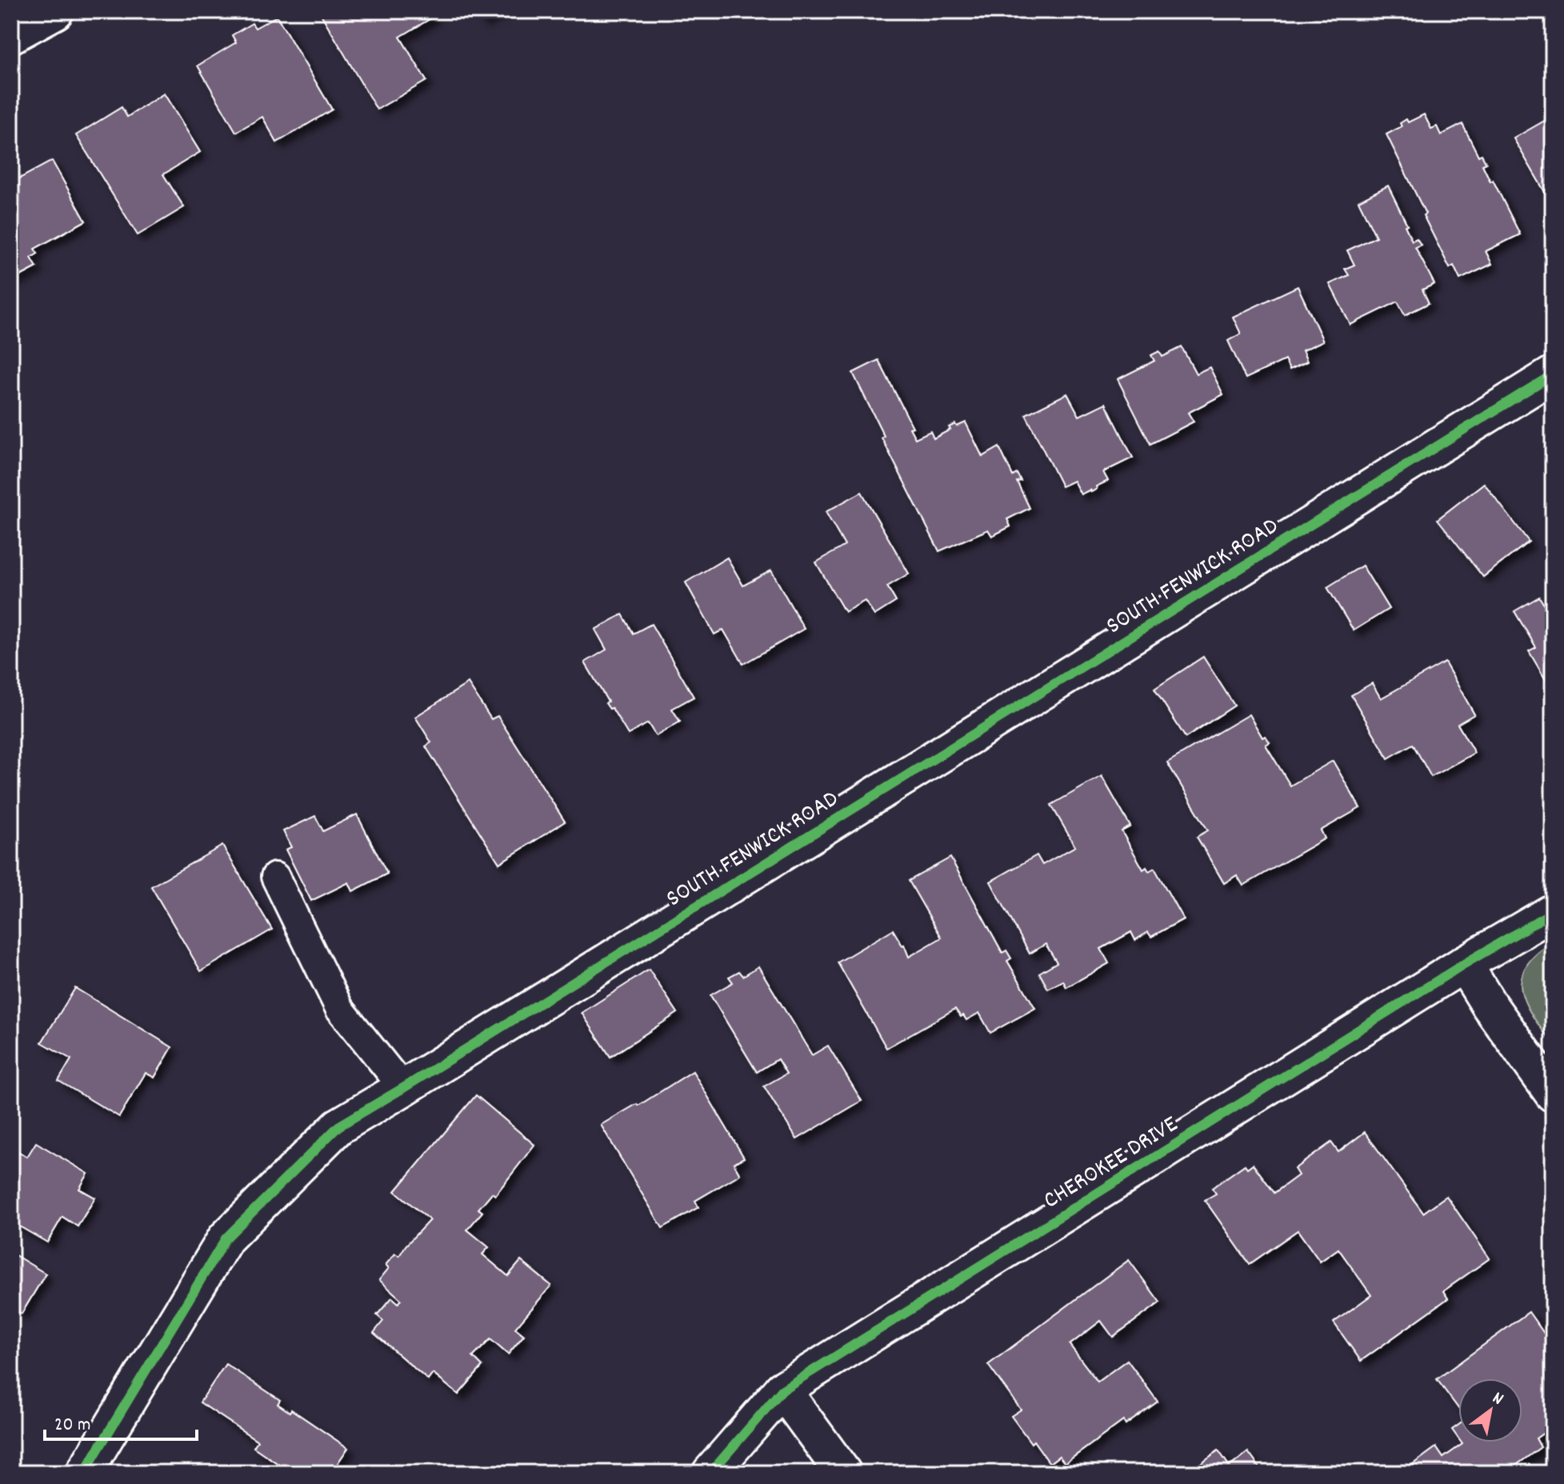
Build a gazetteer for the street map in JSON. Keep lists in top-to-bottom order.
{
  "streets": {
    "street": ["SOUTH FENWICK ROAD", "CHEROKEE DRIVE"]
  },
  "scale_bar": "20 m",
  "north": "top right"
}
